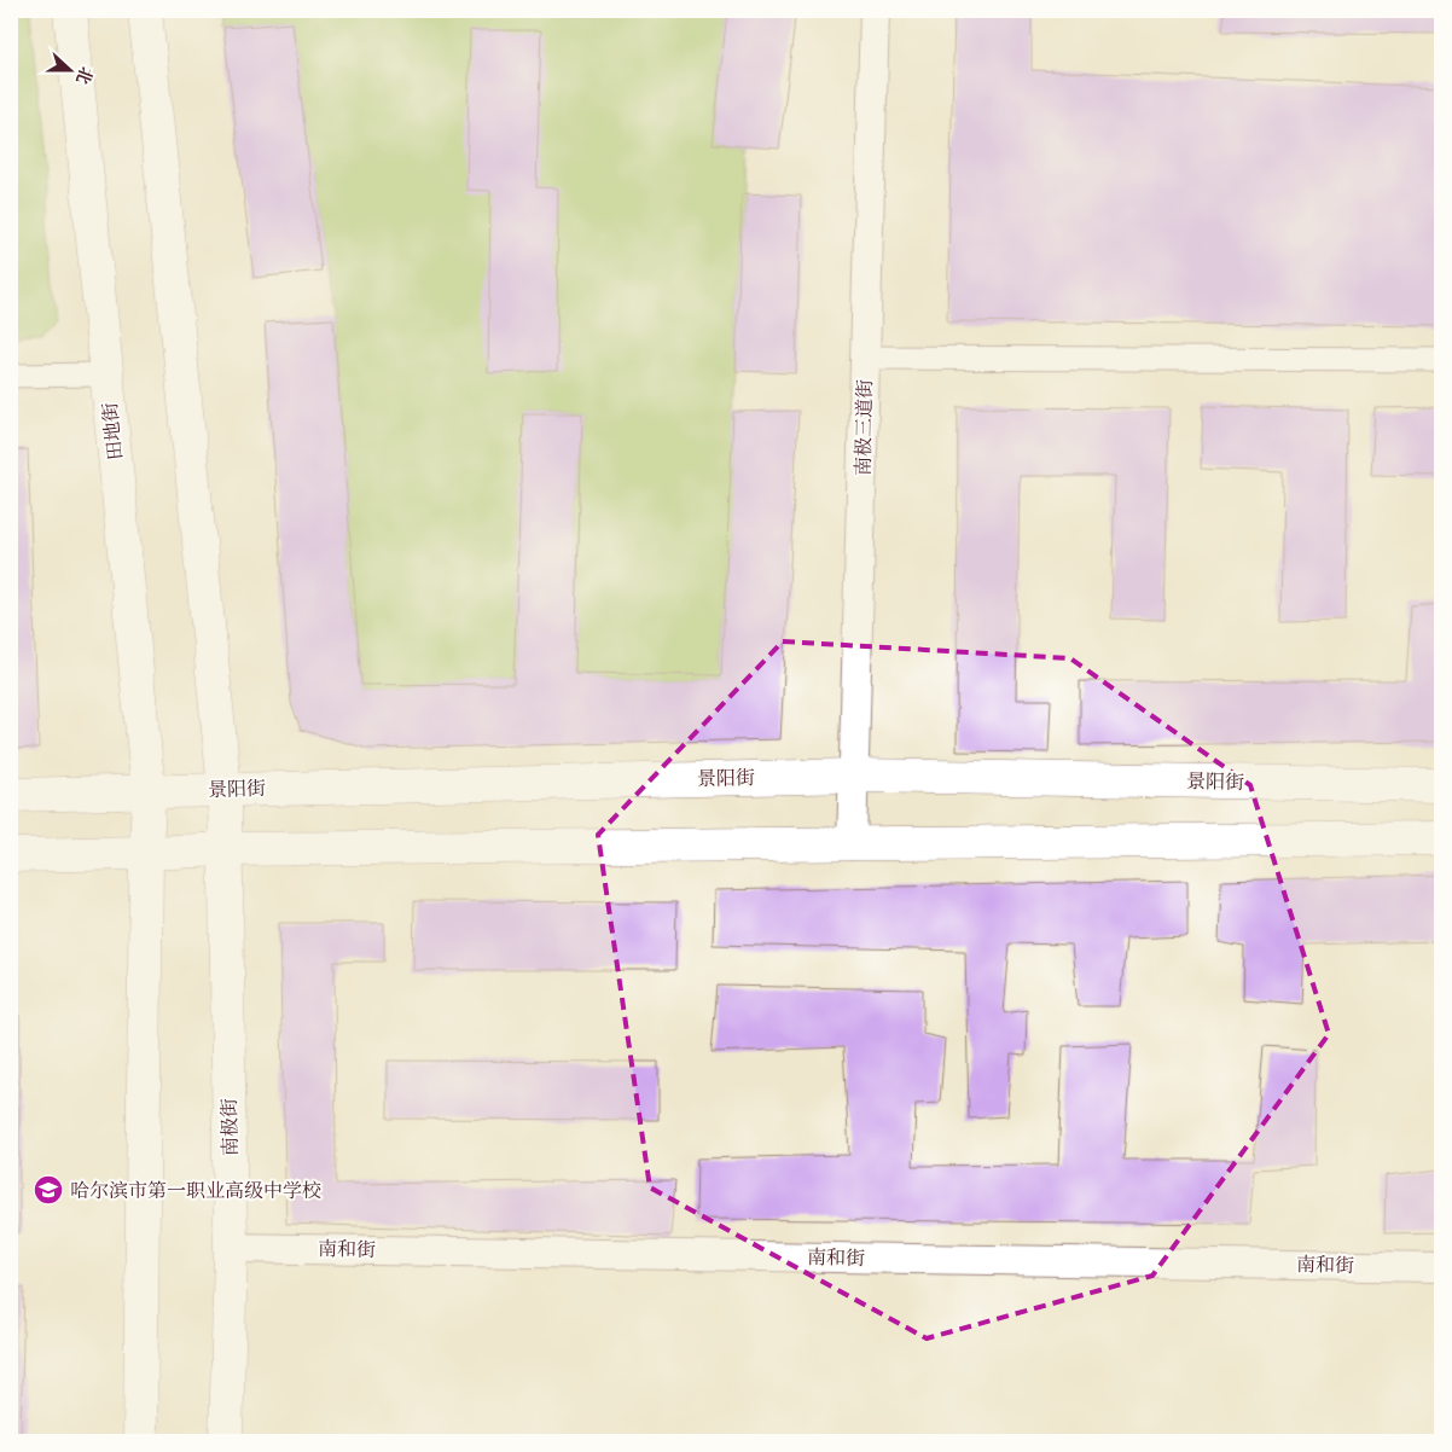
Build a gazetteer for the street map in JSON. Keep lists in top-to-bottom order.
{
  "streets": {
    "main road": ["田地街", "景阳街", "南极街"],
    "street": ["南极三道街", "南和街"]
  },
  "crossings": [
    ["南极三道街", "景阳街"],
    ["田地街", "景阳街"],
    ["南极街", "南和街"]
  ],
  "places": {
    "school or university": ["哈尔滨市第一职业高级中学校"]
  },
  "north": "right"
}
